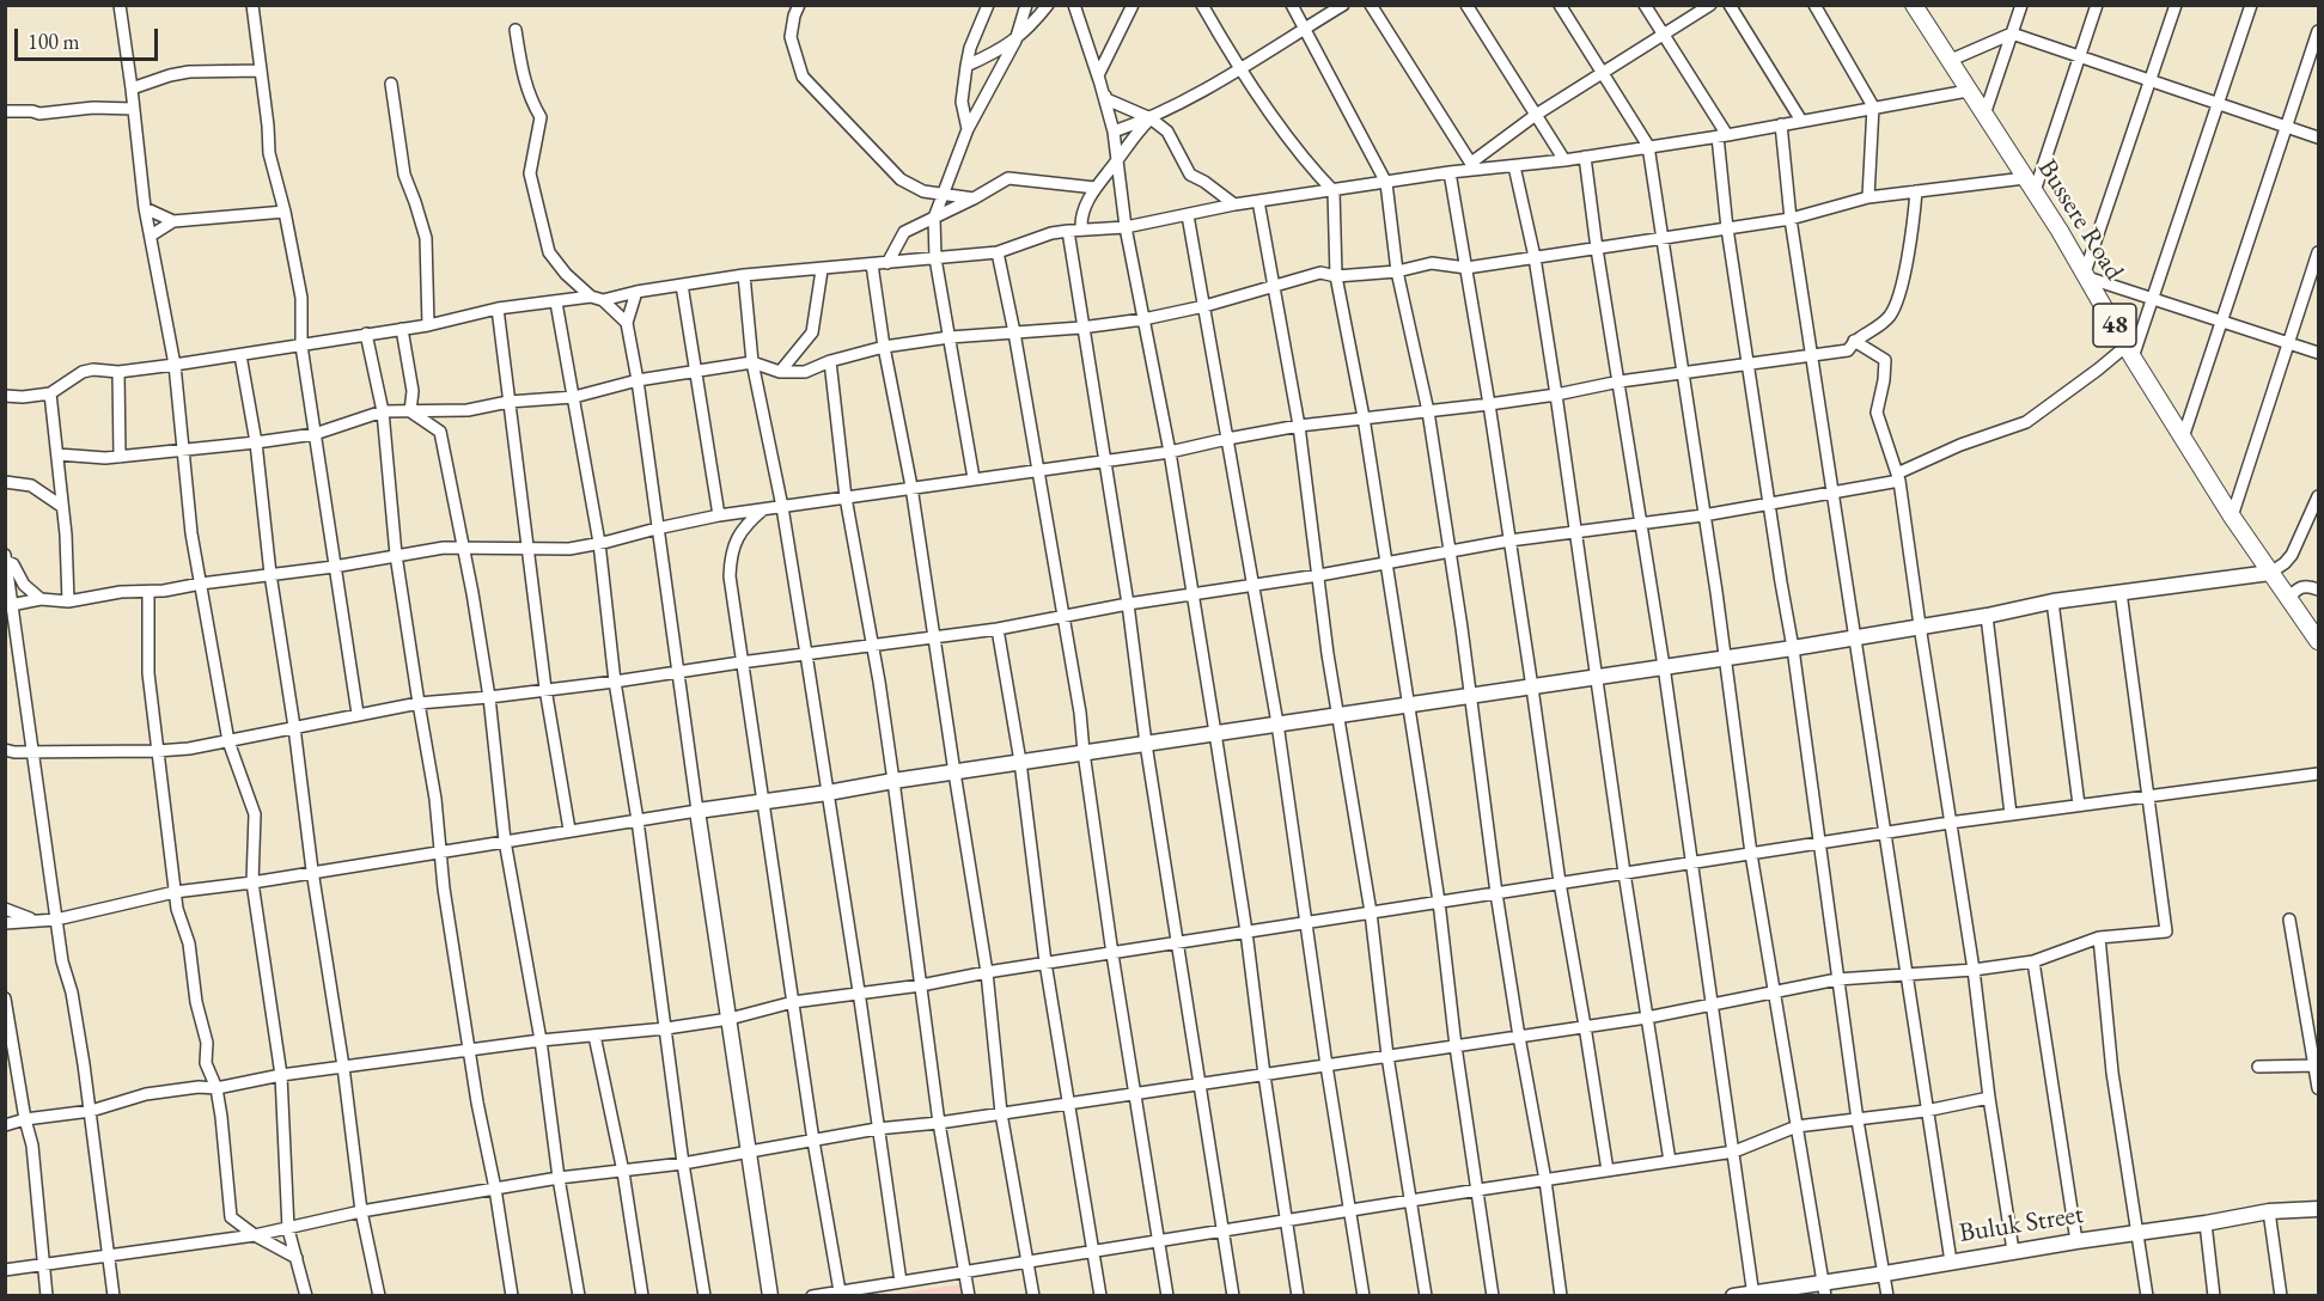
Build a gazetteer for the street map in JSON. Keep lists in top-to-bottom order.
{
  "streets": {
    "main road": ["Bussere Road", "48"],
    "street": ["Buluk Street"]
  },
  "scale_bar": "100 m"
}
